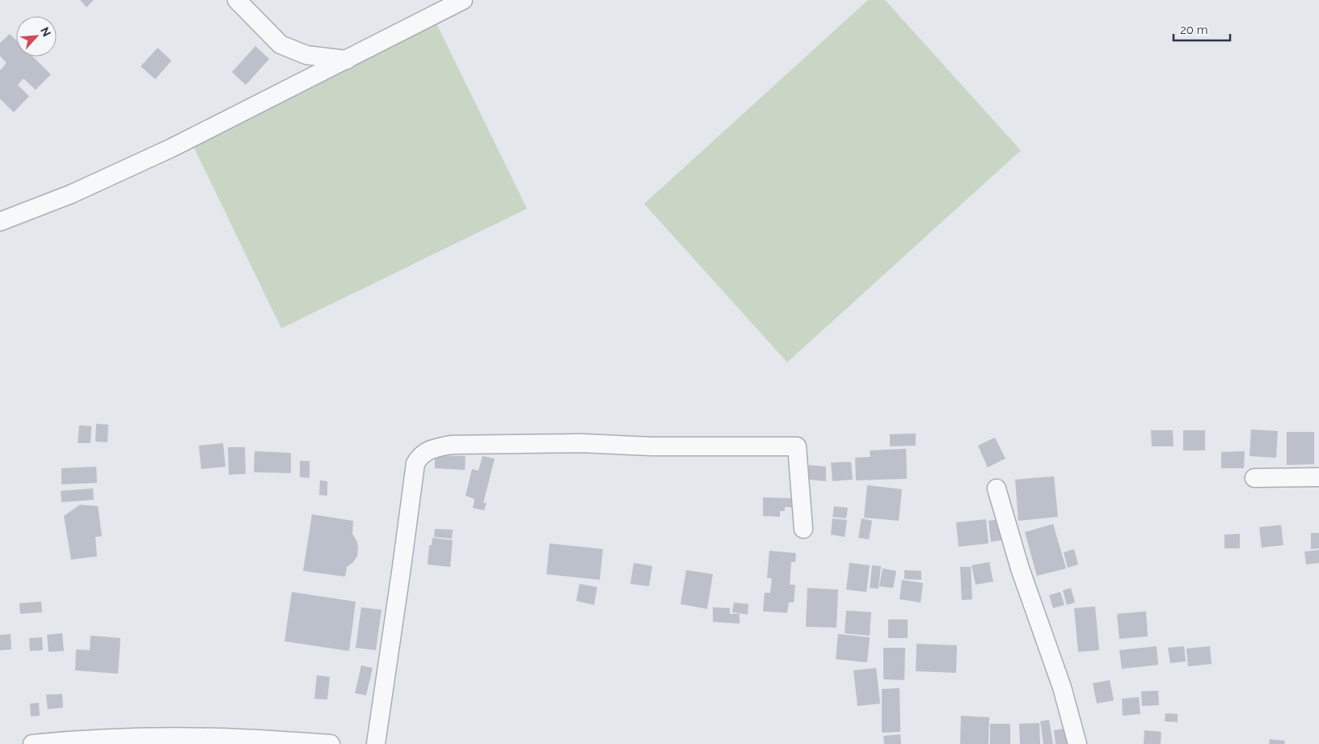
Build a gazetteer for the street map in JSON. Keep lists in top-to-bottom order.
{
  "scale_bar": "20 m",
  "north": "top right"
}
